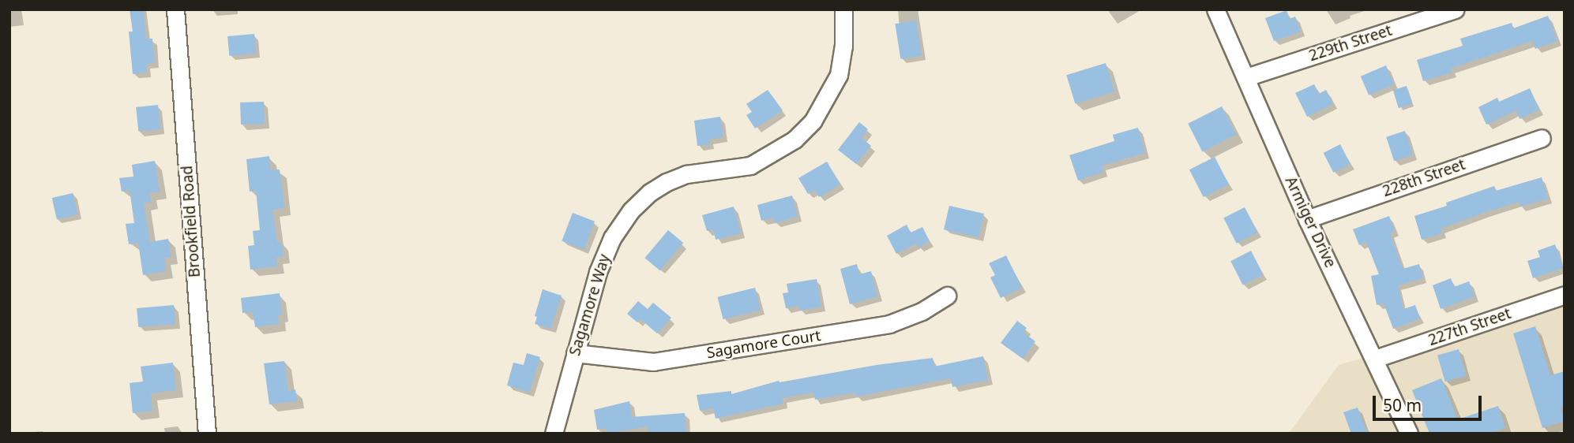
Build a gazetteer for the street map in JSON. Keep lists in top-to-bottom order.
{
  "streets": {
    "street": [
      "229th Street",
      "228th Street",
      "Brookfield Road",
      "Armiger Drive",
      "Sagamore Way",
      "227th Street",
      "Sagamore Court"
    ]
  },
  "crossings": [
    ["229th Street", "Armiger Drive"],
    ["228th Street", "Armiger Drive"],
    ["Armiger Drive", "227th Street"],
    ["Sagamore Way", "Sagamore Court"]
  ],
  "scale_bar": "50 m"
}
